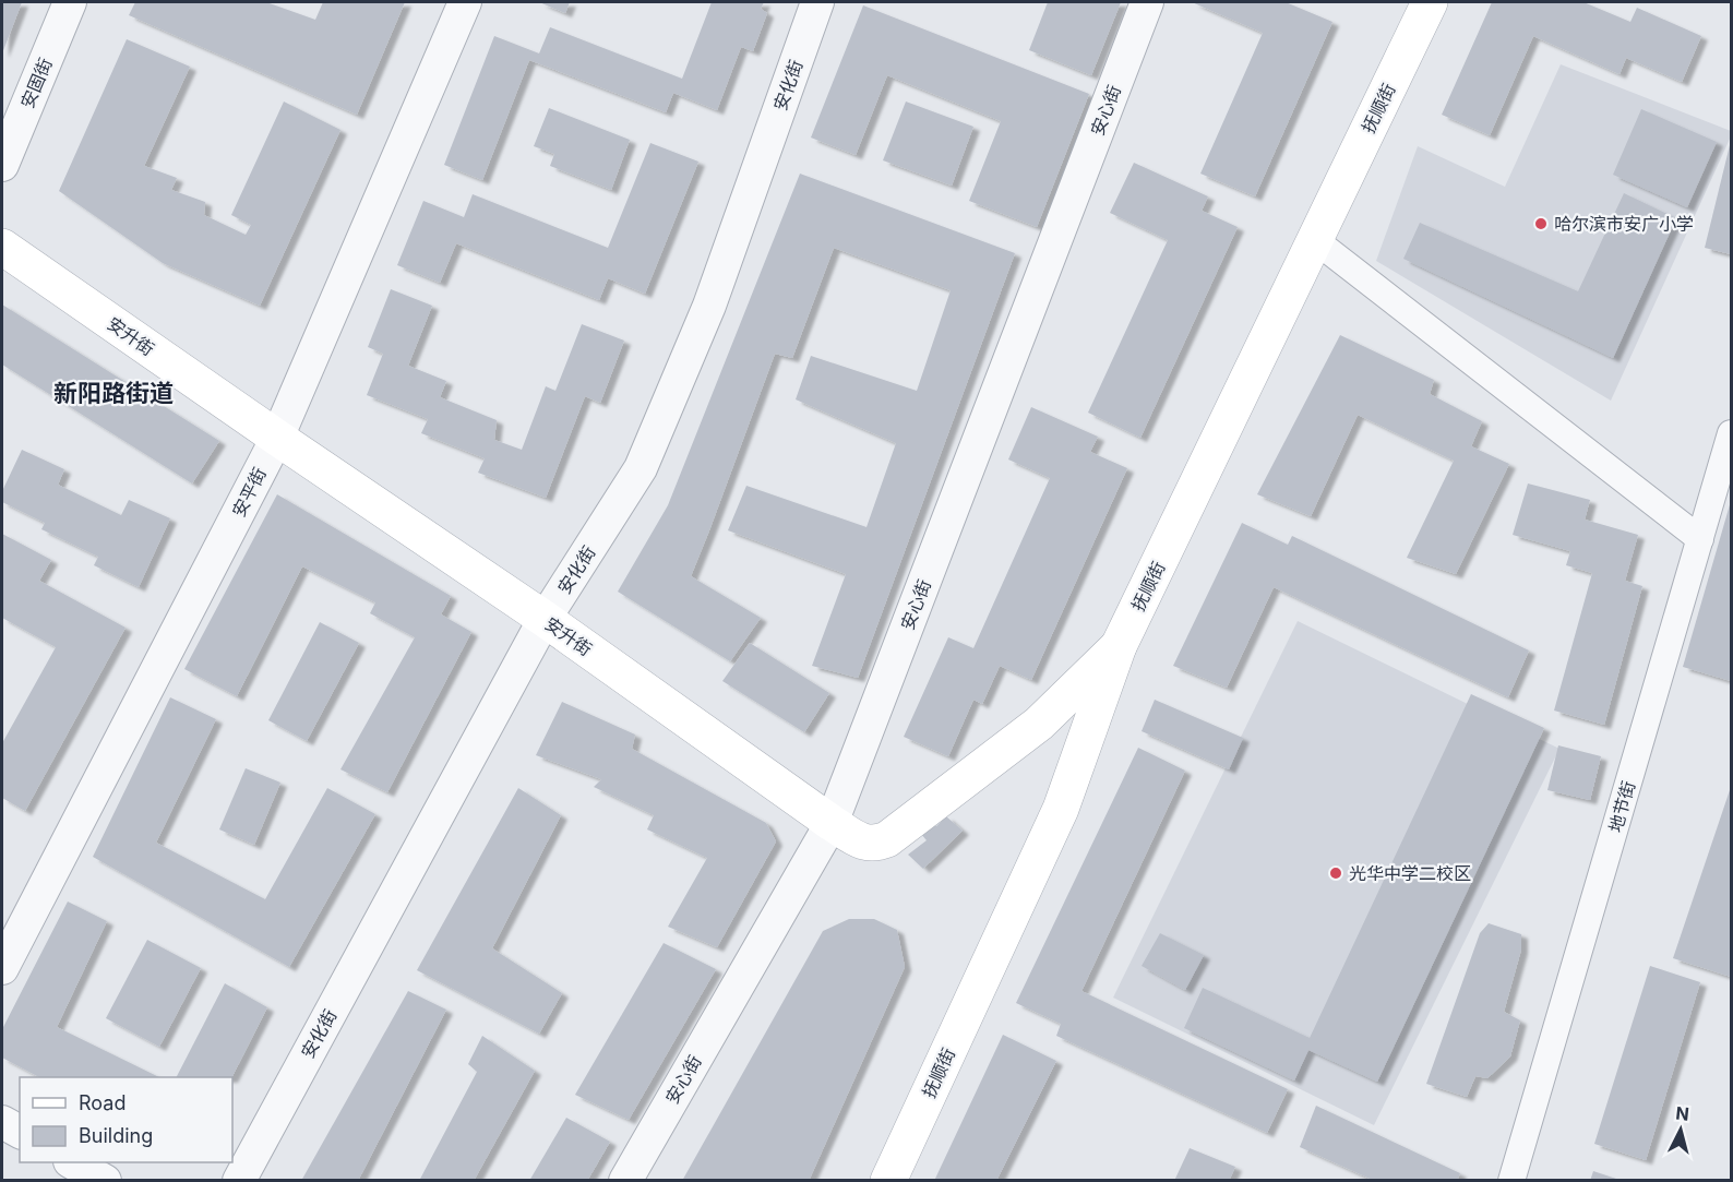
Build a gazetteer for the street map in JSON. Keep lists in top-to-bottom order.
{
  "streets": {
    "main road": ["抚顺街", "安升街"],
    "street": [
      "安固街",
      "安化街",
      "安心街",
      "安平街",
      "地节街"
    ]
  },
  "crossings": [
    ["安化街", "安升街"],
    ["抚顺街", "安升街"],
    ["安心街", "安升街"],
    ["安升街", "安平街"]
  ],
  "districts": ["新阳路街道"],
  "places": ["哈尔滨市安广小学", "光华中学二校区"],
  "legend": ["Road", "Building"],
  "north": "top"
}
